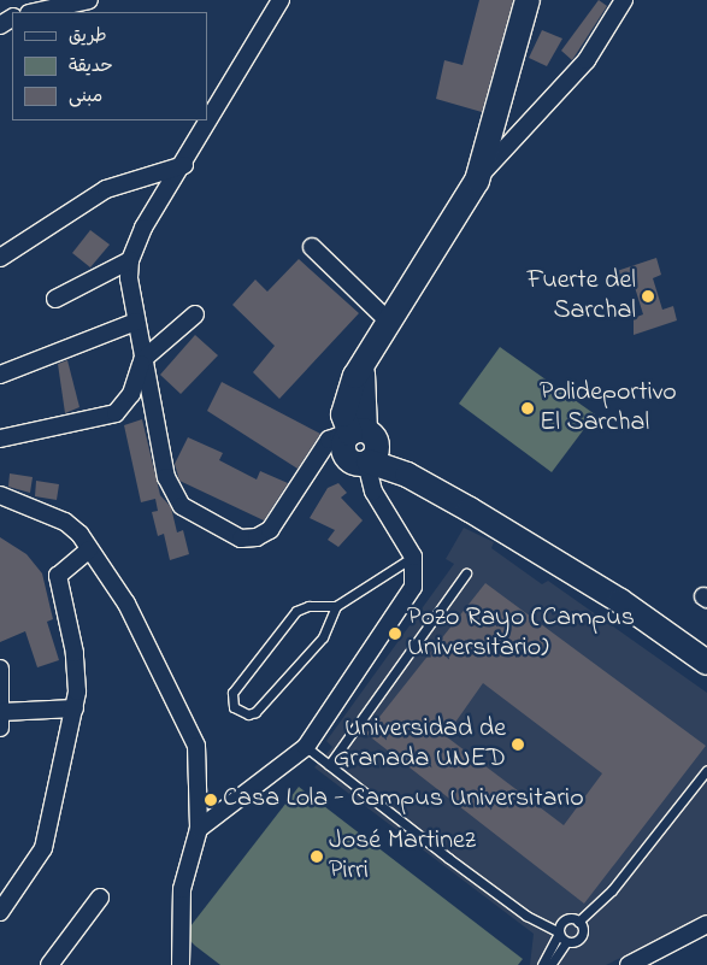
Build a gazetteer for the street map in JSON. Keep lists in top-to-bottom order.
{
  "places": [
    "Fuerte del Sarchal",
    "Polideportivo El Sarchal",
    "Pozo Rayo (Campus Universitario)",
    "Universidad de Granada UNED",
    "Casa Lola - Campus Universitario",
    "José Martinez Pirri"
  ],
  "legend": ["طريق", "حديقة", "مبنى"]
}
